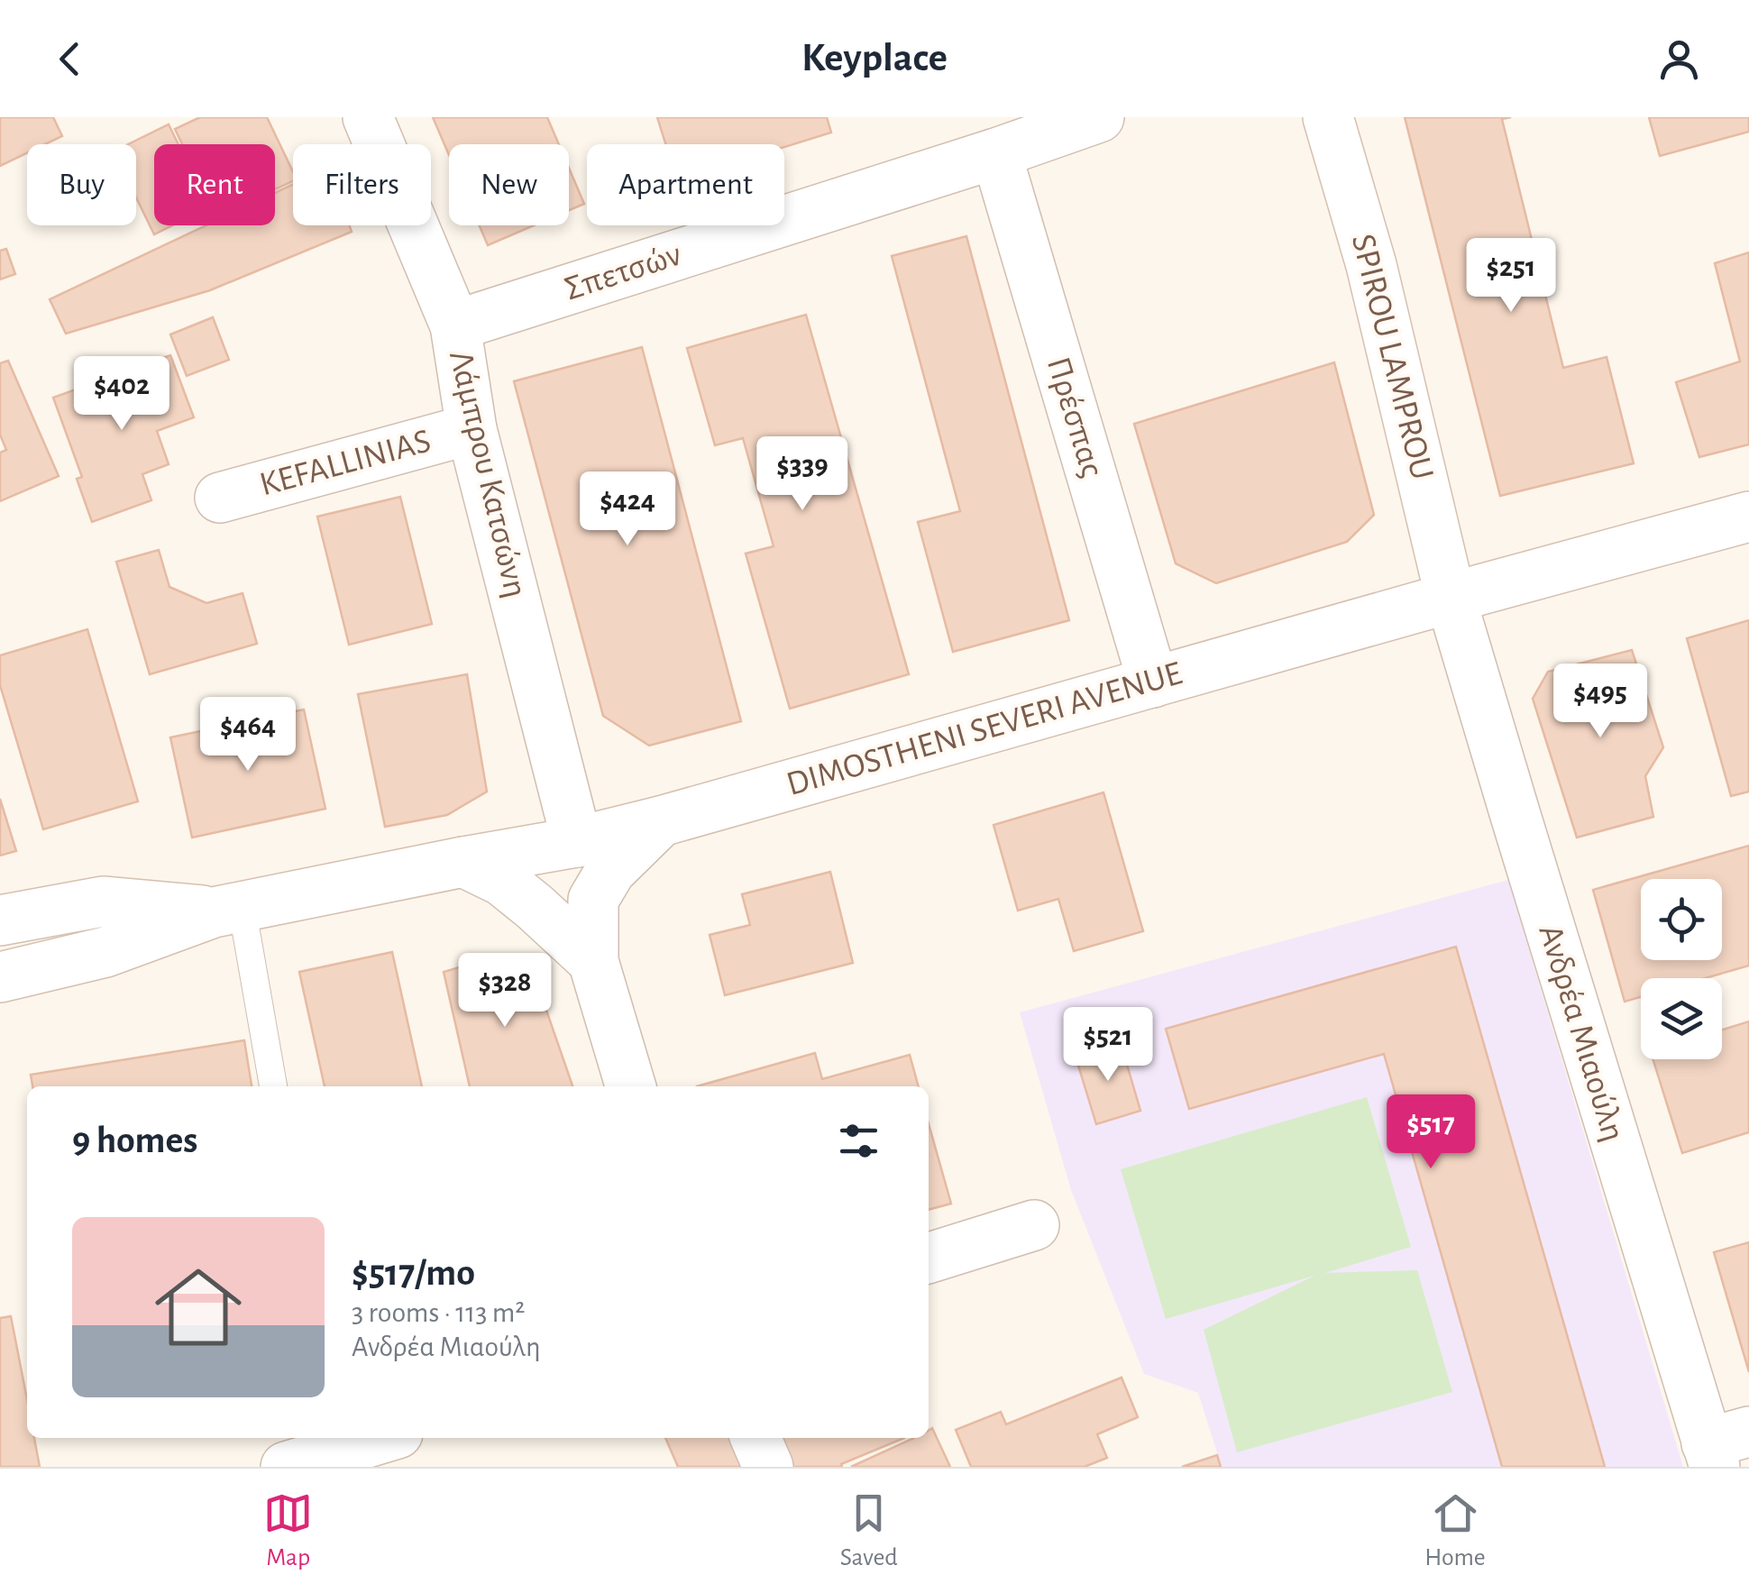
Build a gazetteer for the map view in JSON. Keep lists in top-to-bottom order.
{
  "streets": {
    "street": [
      "Σπετσών",
      "SPIROU LAMPROU",
      "Πρέσπας",
      "KEFALLINIAS",
      "Λάμπρου Κατσώνη",
      "DIMOSTHENI SEVERI AVENUE",
      "Ανδρέα Μιαούλη"
    ]
  },
  "crossings": [
    ["Σπετσών", "Πρέσπας"],
    ["Σπετσών", "Λάμπρου Κατσώνη"],
    ["SPIROU LAMPROU", "DIMOSTHENI SEVERI AVENUE"],
    ["SPIROU LAMPROU", "Ανδρέα Μιαούλη"],
    ["Πρέσπας", "DIMOSTHENI SEVERI AVENUE"],
    ["KEFALLINIAS", "Λάμπρου Κατσώνη"],
    ["Λάμπρου Κατσώνη", "DIMOSTHENI SEVERI AVENUE"],
    ["DIMOSTHENI SEVERI AVENUE", "Ανδρέα Μιαούλη"]
  ],
  "page": {
    "header": "Keyplace",
    "chip": [
      "Buy",
      "Rent",
      "Filters",
      "New",
      "Apartment"
    ],
    "price": [
      "$251",
      "$402",
      "$339",
      "$424",
      "$495",
      "$464",
      "$328",
      "$521",
      "$517"
    ],
    "heading": "9 homes",
    "list": [
      {
        "name": "$517/mo",
        "note": "3 rooms · 113 m² · Ανδρέα Μιαούλη"
      }
    ],
    "tabs": ["Map", "Saved", "Home"]
  }
}
